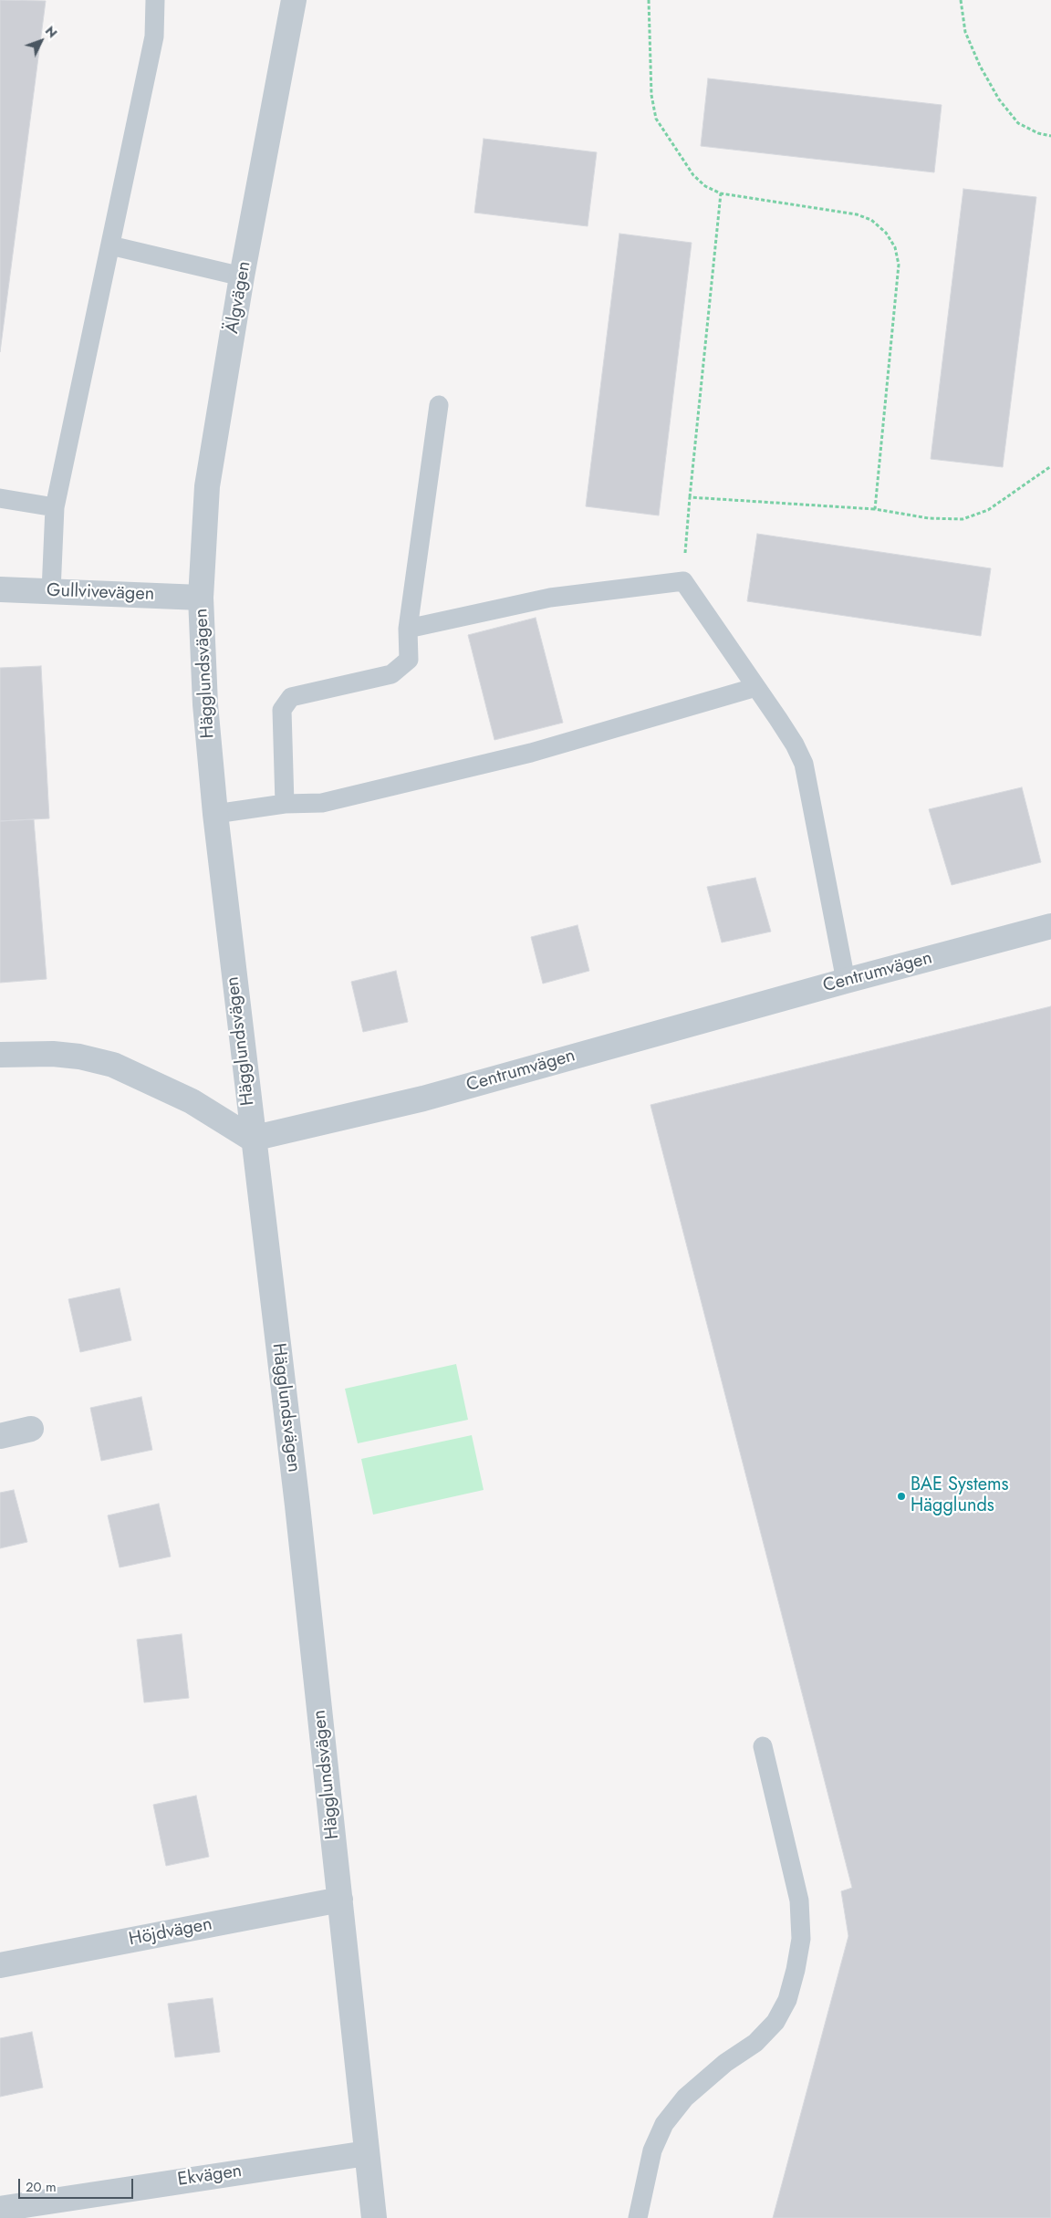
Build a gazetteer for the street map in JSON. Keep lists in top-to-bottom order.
{
  "streets": {
    "street": [
      "Älgvägen",
      "Gullvivevägen",
      "Hägglundsvägen",
      "Centrumvägen",
      "Höjdvägen",
      "Ekvägen"
    ]
  },
  "crossings": [
    ["Älgvägen", "Gullvivevägen"],
    ["Älgvägen", "Hägglundsvägen"],
    ["Gullvivevägen", "Hägglundsvägen"],
    ["Hägglundsvägen", "Centrumvägen"],
    ["Hägglundsvägen", "Höjdvägen"],
    ["Hägglundsvägen", "Ekvägen"]
  ],
  "places": ["BAE Systems Hägglunds"],
  "scale_bar": "20 m",
  "north": "top right"
}
